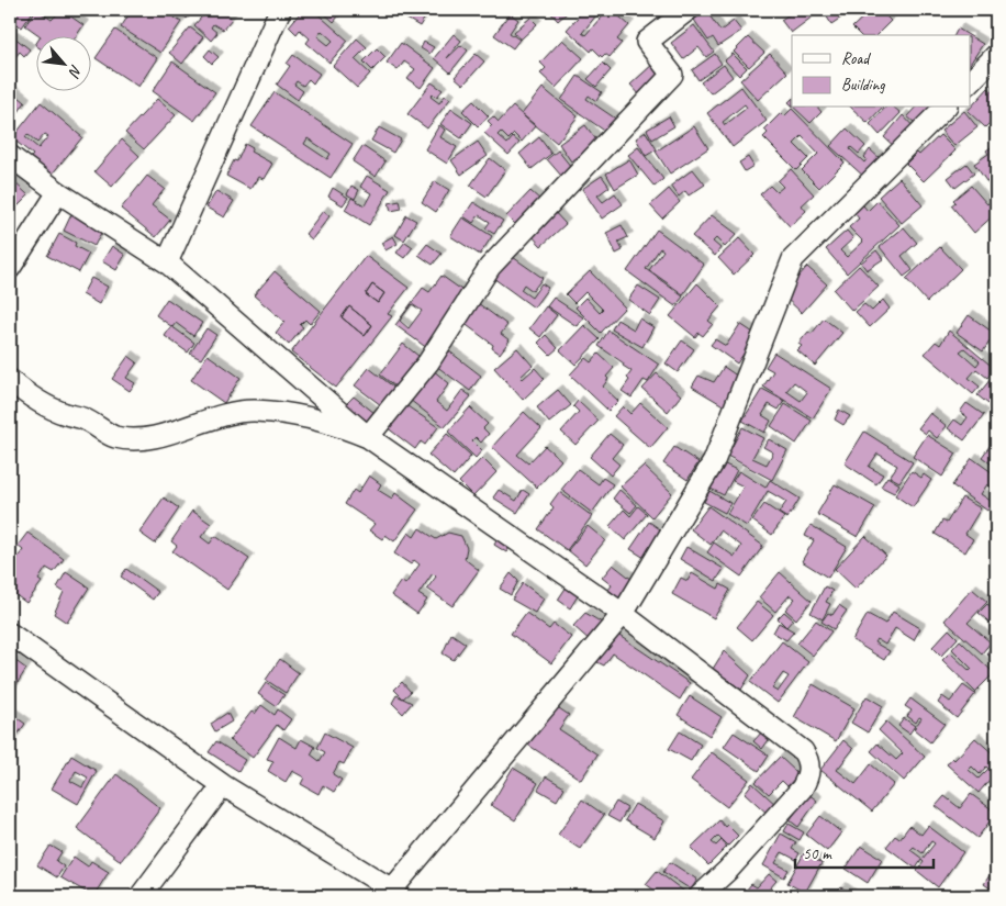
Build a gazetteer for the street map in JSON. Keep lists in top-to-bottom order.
{
  "legend": ["Road", "Building"],
  "scale_bar": "50 m",
  "north": "bottom right"
}
